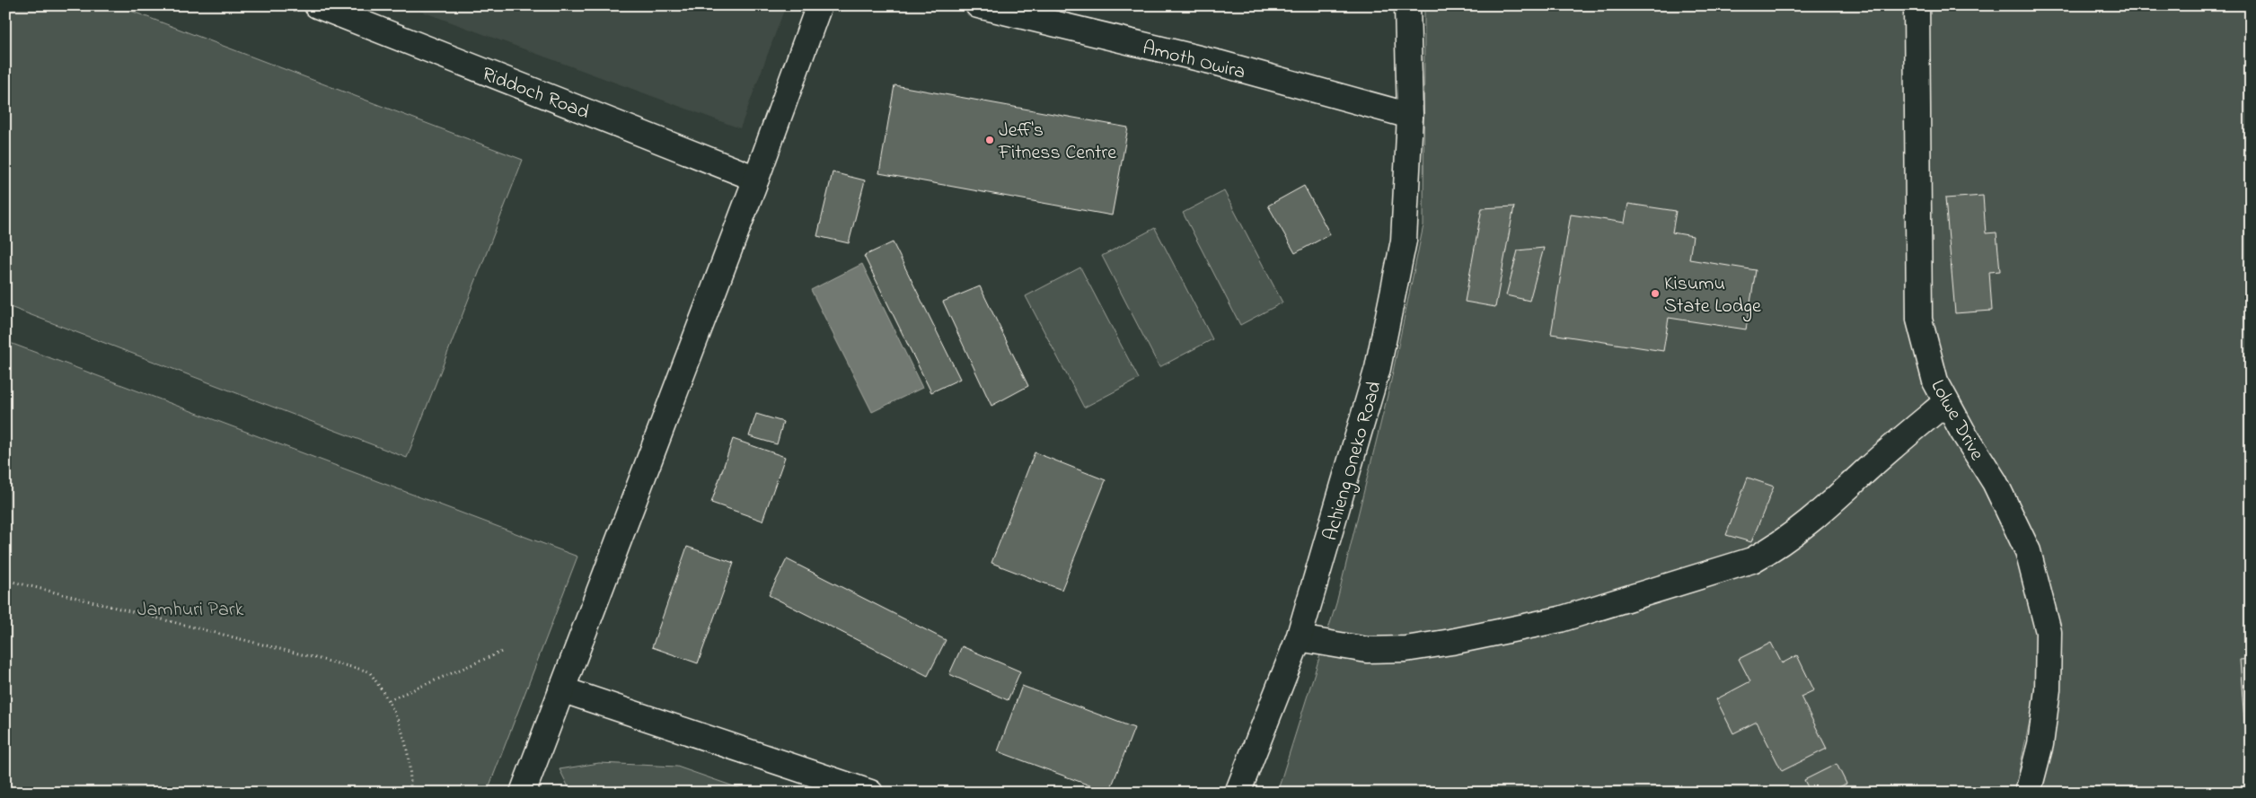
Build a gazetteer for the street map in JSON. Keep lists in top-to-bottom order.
{
  "streets": {
    "street": [
      "Amoth Owira",
      "Riddoch Road",
      "Lolwe Drive",
      "Achieng Oneko Road"
    ]
  },
  "crossings": [
    ["Amoth Owira", "Achieng Oneko Road"]
  ],
  "parks": ["Jamhuri Park"],
  "places": ["Jeff's Fitness Centre", "Kisumu State Lodge"]
}
